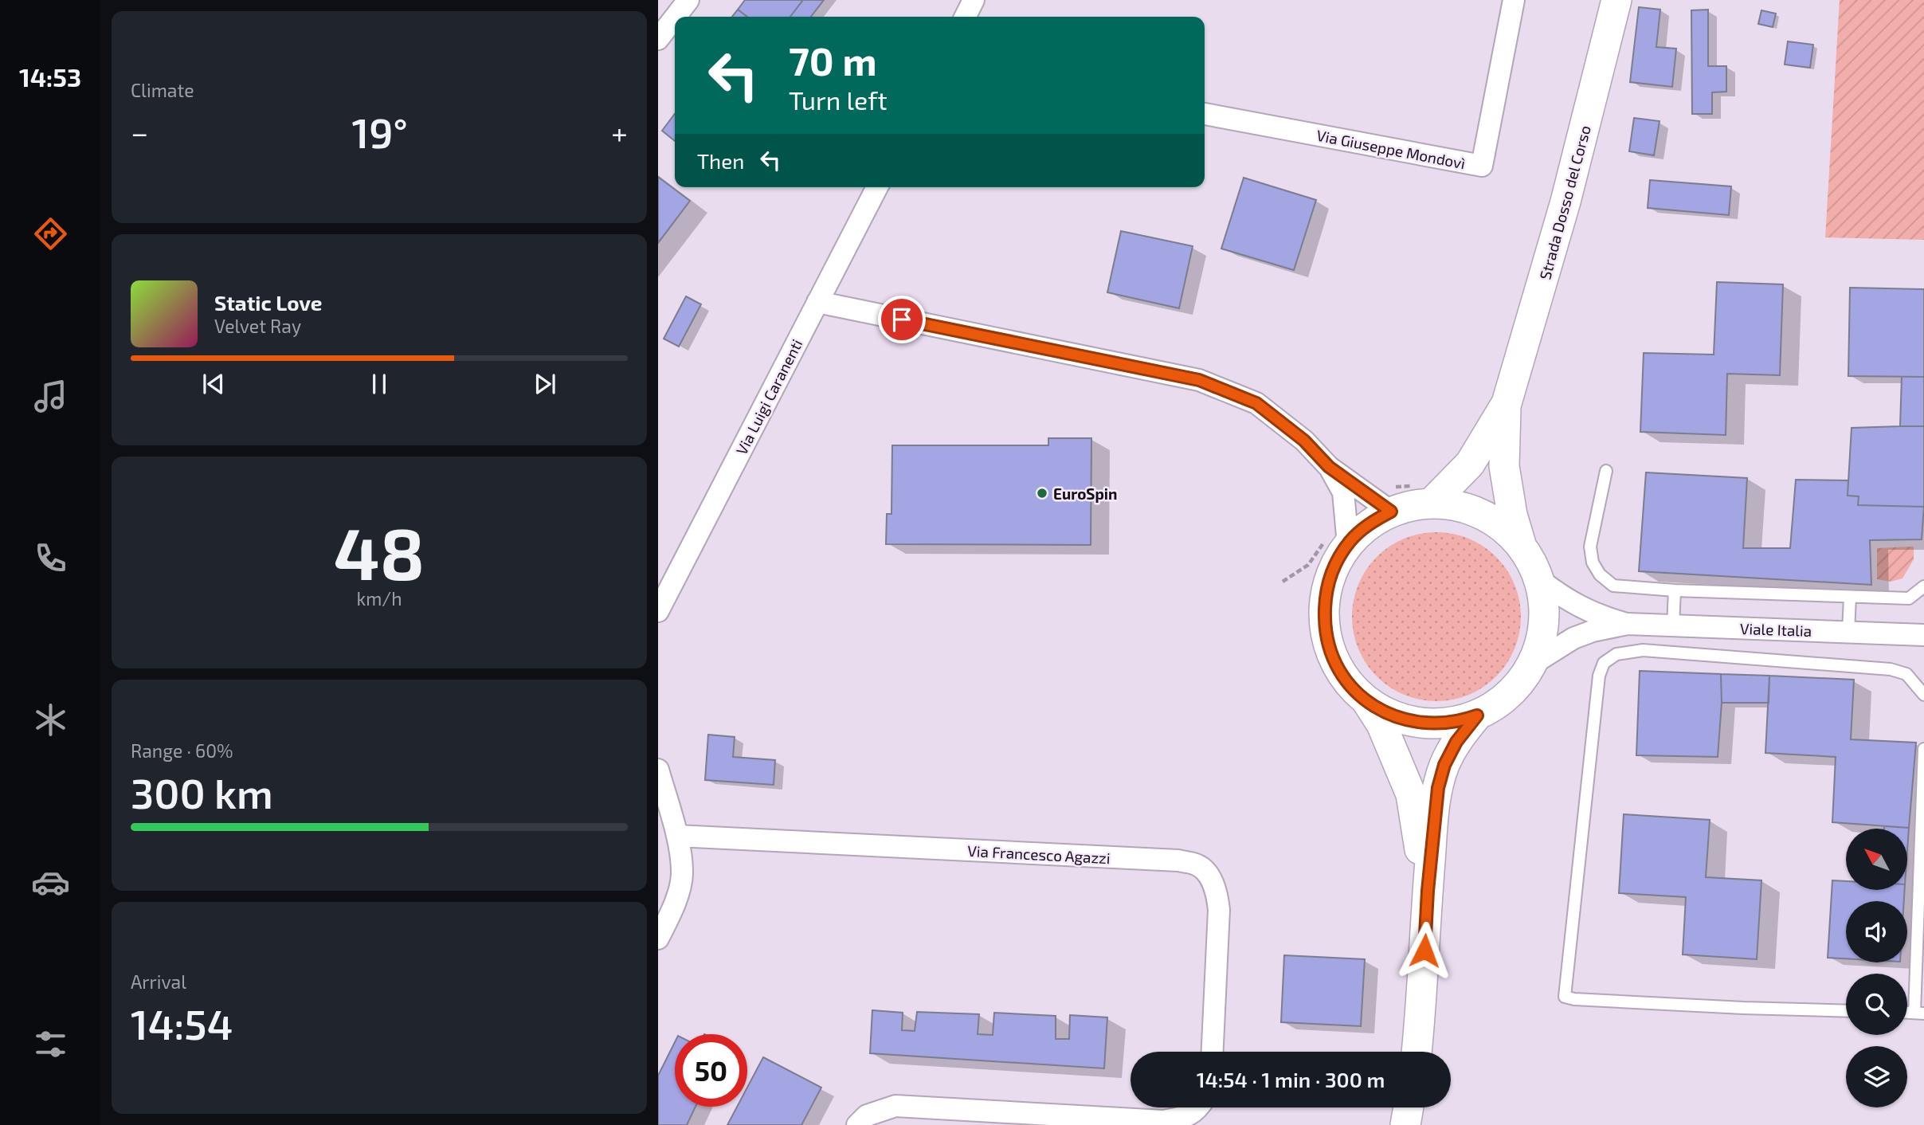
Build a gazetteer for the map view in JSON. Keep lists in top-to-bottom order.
{
  "streets": {
    "main road": ["Strada Dosso del Corso"],
    "street": [
      "Via Giuseppe Mondovì",
      "Via Luigi Caranenti",
      "Viale Italia",
      "Via Francesco Agazzi"
    ]
  },
  "places": ["EuroSpin"],
  "north": "top left",
  "page": {
    "tabs": "14:53",
    "tile": [
      "Climate",
      ["48", "km/h"],
      ["Range · 60%", "300 km"],
      ["Arrival", "14:54"]
    ],
    "turn": ["70 m", "Turn left"],
    "heat": ["−", "19°", "+"],
    "then": "Then",
    "song": ["Static Love", "Velvet Ray"],
    "limit": "50",
    "trip": "14:54 · 1 min · 300 m"
  }
}
